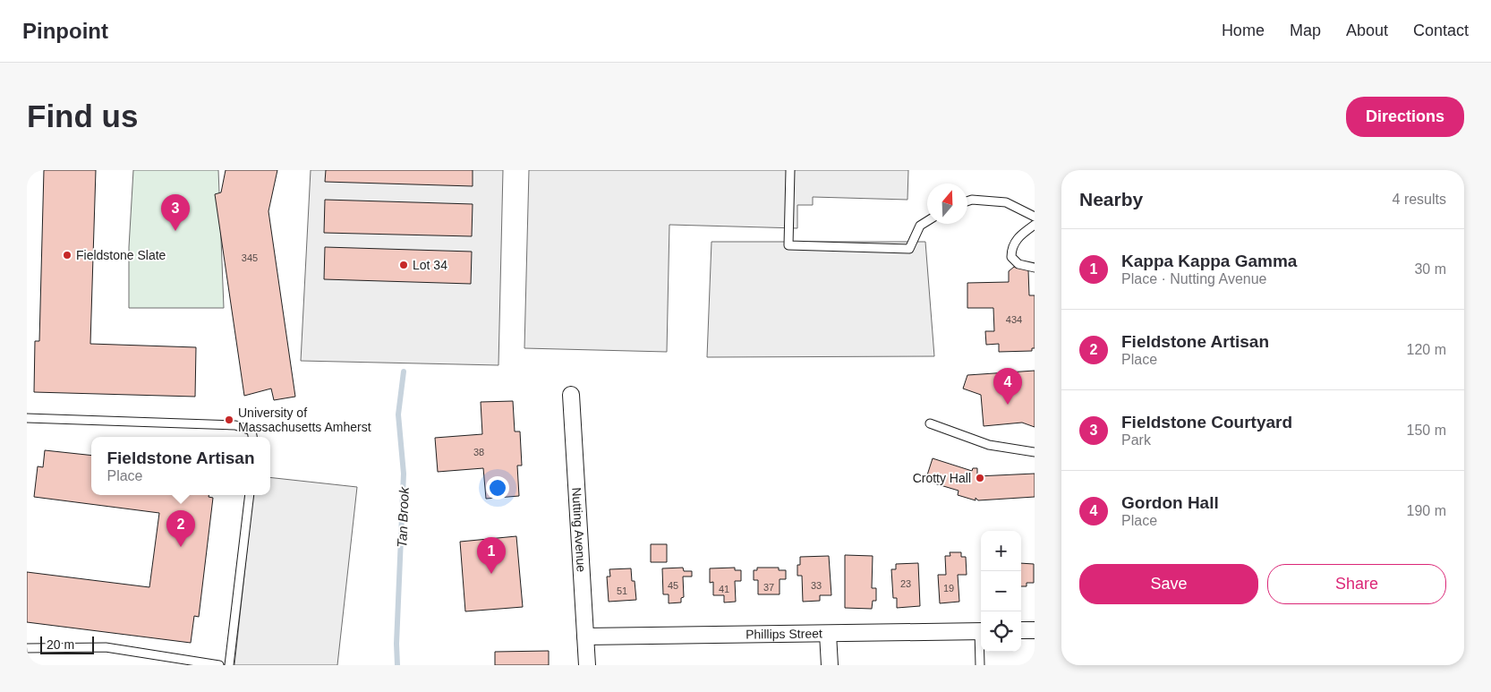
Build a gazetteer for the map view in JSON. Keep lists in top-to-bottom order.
{
  "streets": {
    "street": ["Nutting Avenue", "Phillips Street"]
  },
  "crossings": [
    ["Nutting Avenue", "Phillips Street"]
  ],
  "water": ["Tan Brook"],
  "places": [
    "Fieldstone Slate",
    "Lot 34",
    "University of Massachusetts Amherst",
    "Crotty Hall"
  ],
  "house_numbers": [
    "345",
    "434",
    "38",
    "23",
    "45",
    "33",
    "37",
    "19",
    "41",
    "51"
  ],
  "scale_bar": "20 m",
  "north": "top",
  "page": {
    "header": "Pinpoint",
    "nav": [
      "Home",
      "Map",
      "About",
      "Contact"
    ],
    "buttons": [
      "Directions",
      ["Save", "Share"]
    ],
    "title": "Find us",
    "heading": ["Nearby", "4 results"],
    "pins": [
      "3",
      "4",
      "2",
      "1"
    ],
    "list": [
      {
        "mark": "1",
        "name": "Kappa Kappa Gamma",
        "note": "Place · Nutting Avenue",
        "value": "30 m"
      },
      {
        "mark": "2",
        "name": "Fieldstone Artisan",
        "note": "Place",
        "value": "120 m"
      },
      {
        "mark": "3",
        "name": "Fieldstone Courtyard",
        "note": "Park",
        "value": "150 m"
      },
      {
        "mark": "4",
        "name": "Gordon Hall",
        "note": "Place",
        "value": "190 m"
      }
    ],
    "popup": ["Fieldstone Artisan", "Place"],
    "map_buttons": ["+", "−"],
    "scale": "20 m"
  }
}
